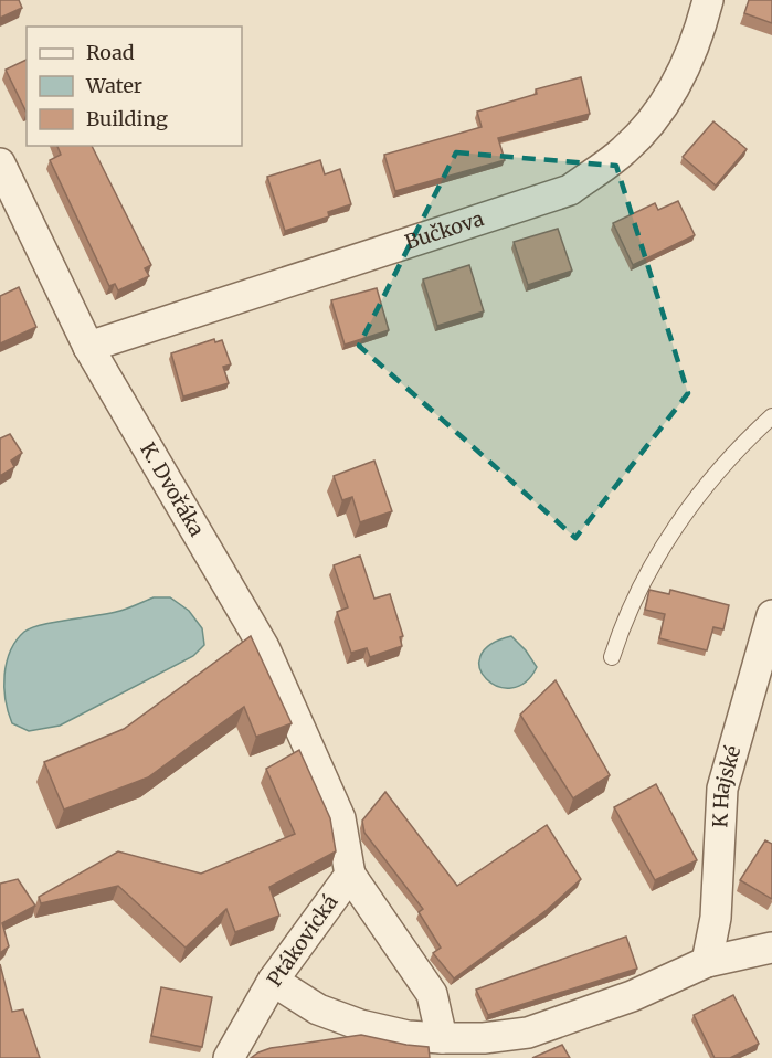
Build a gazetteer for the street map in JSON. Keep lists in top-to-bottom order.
{
  "streets": {
    "street": [
      "Bučkova",
      "K. Dvořáka",
      "K Hajské",
      "Ptákovická"
    ]
  },
  "crossings": [
    ["Bučkova", "K. Dvořáka"],
    ["K. Dvořáka", "Ptákovická"]
  ],
  "legend": ["Road", "Water", "Building"]
}
